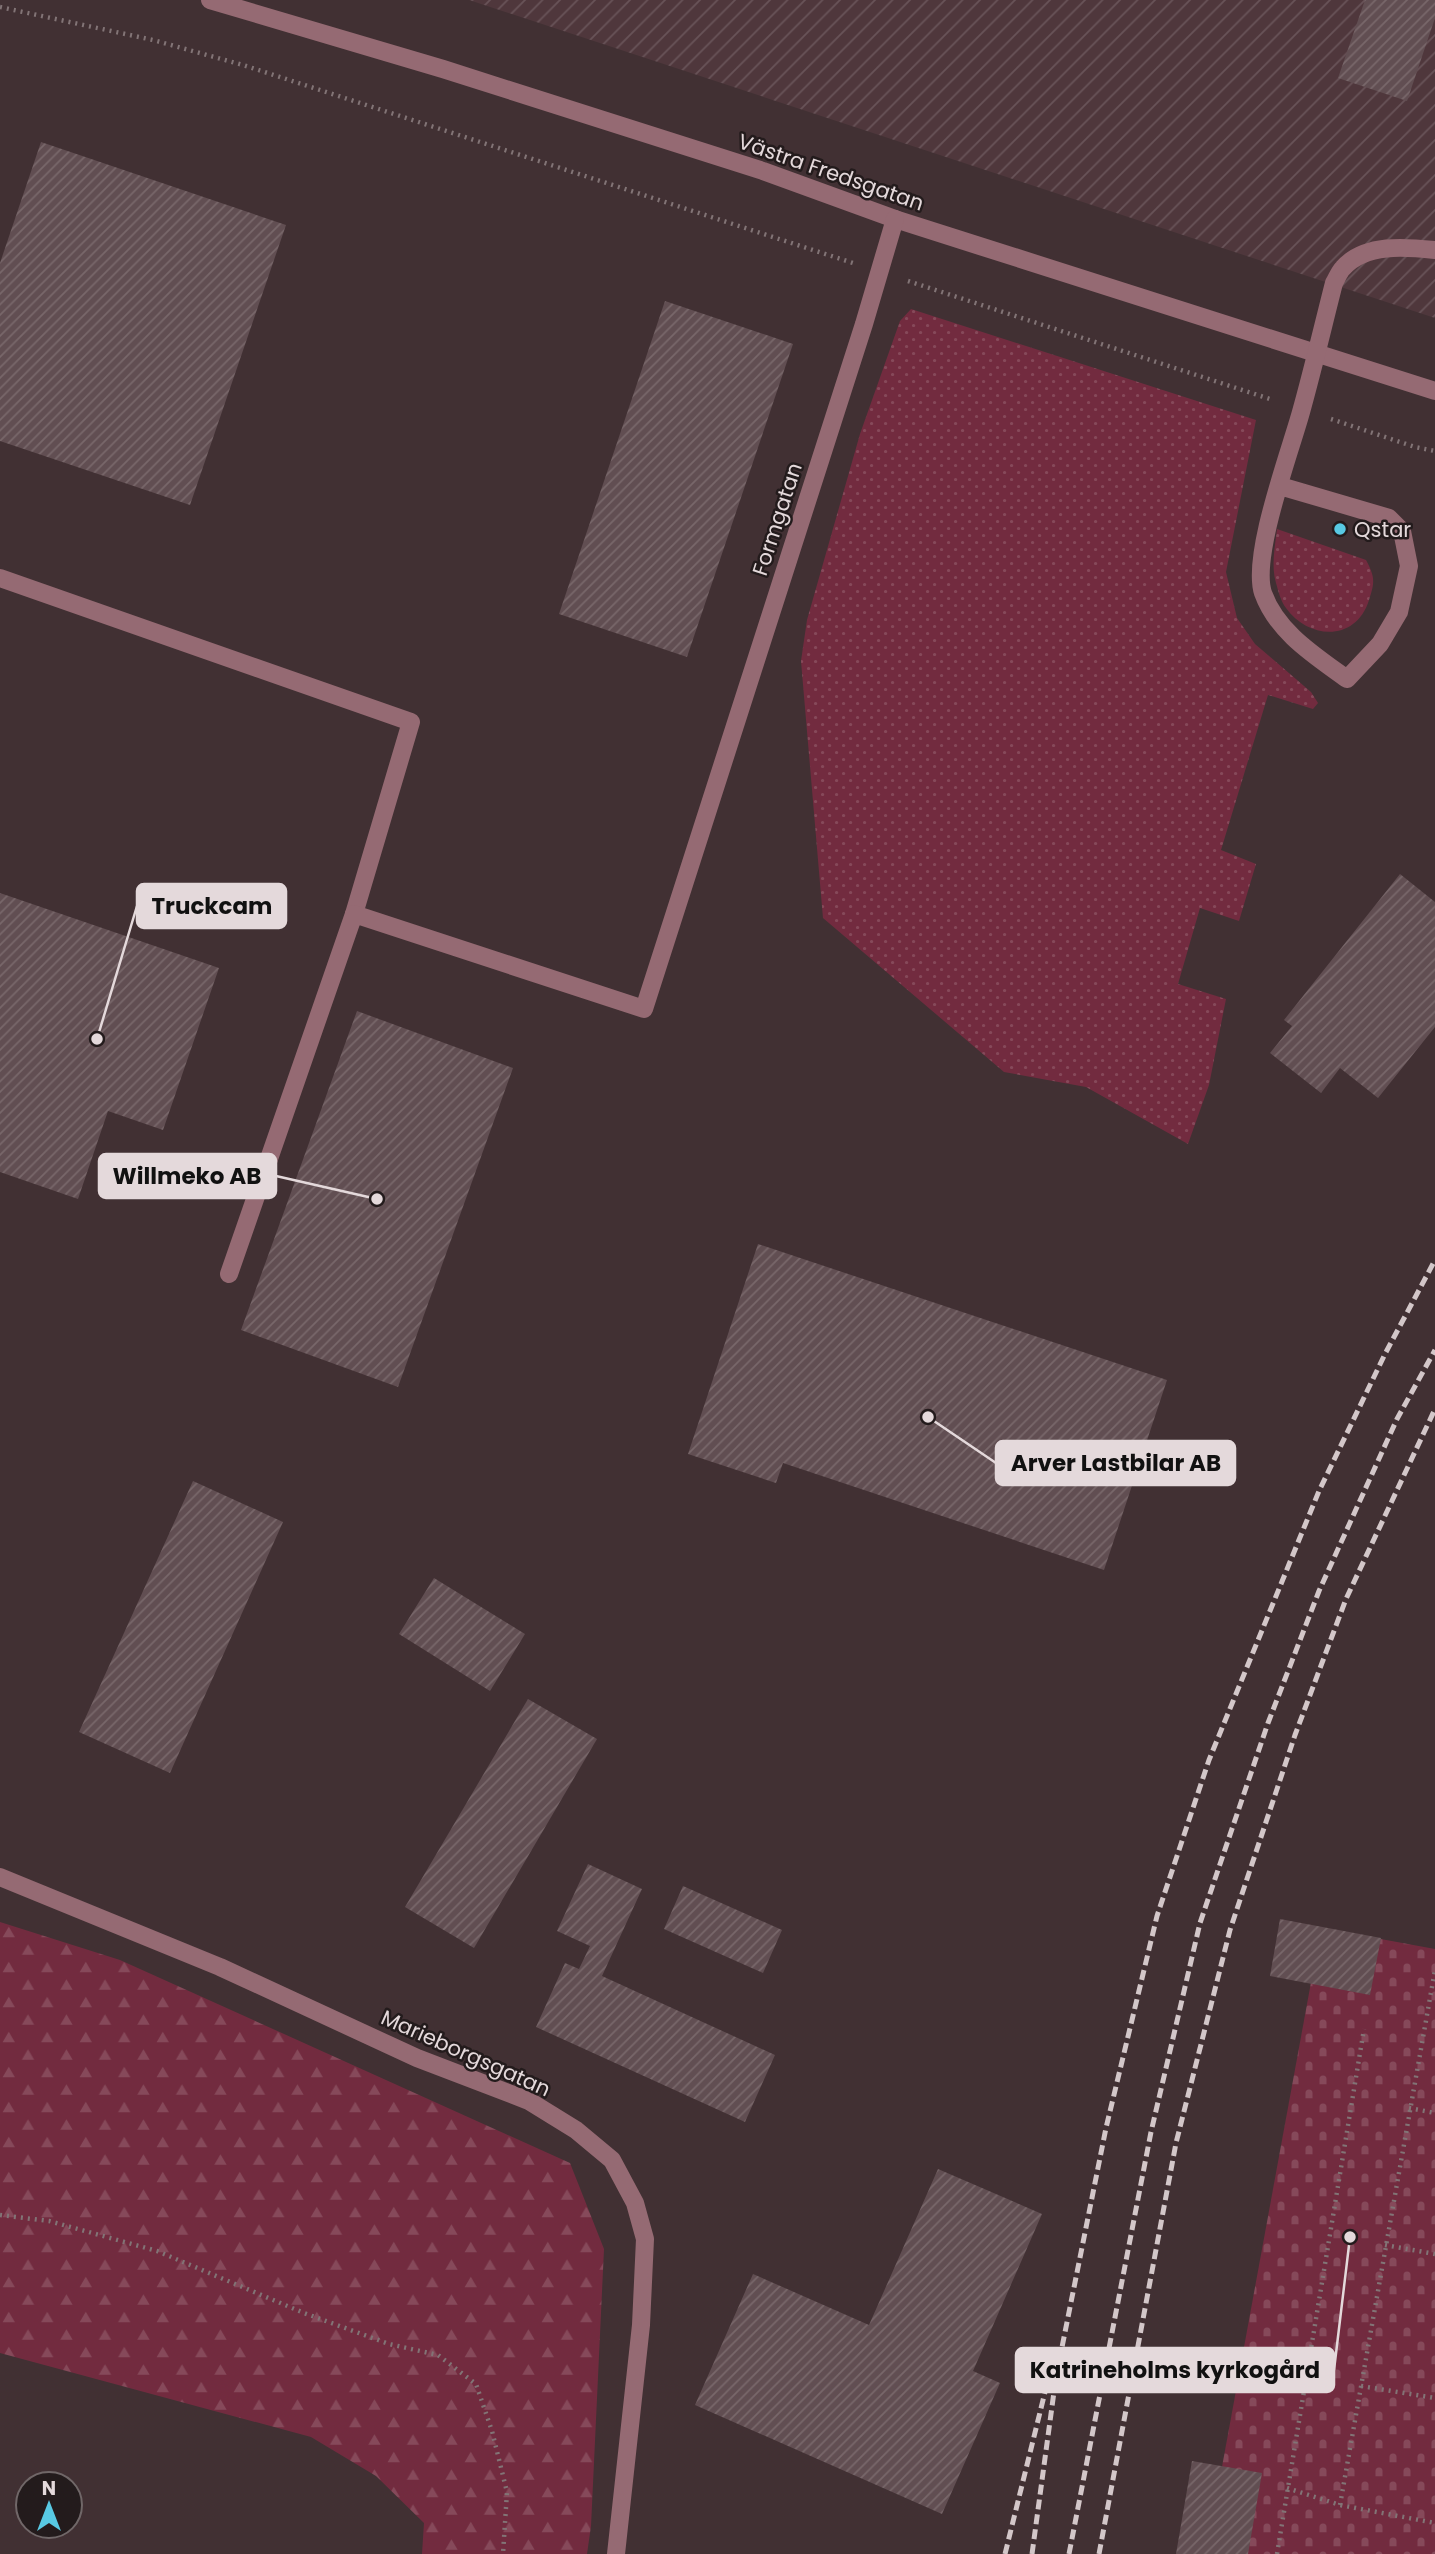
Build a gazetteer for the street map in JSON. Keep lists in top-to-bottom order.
{
  "streets": {
    "street": ["Västra Fredsgatan", "Formgatan", "Marieborgsgatan"]
  },
  "crossings": [
    ["Västra Fredsgatan", "Formgatan"]
  ],
  "places": [
    "Qstar",
    "Truckcam",
    "Willmeko AB",
    "Arver Lastbilar AB",
    "Katrineholms kyrkogård"
  ],
  "north": "top"
}
